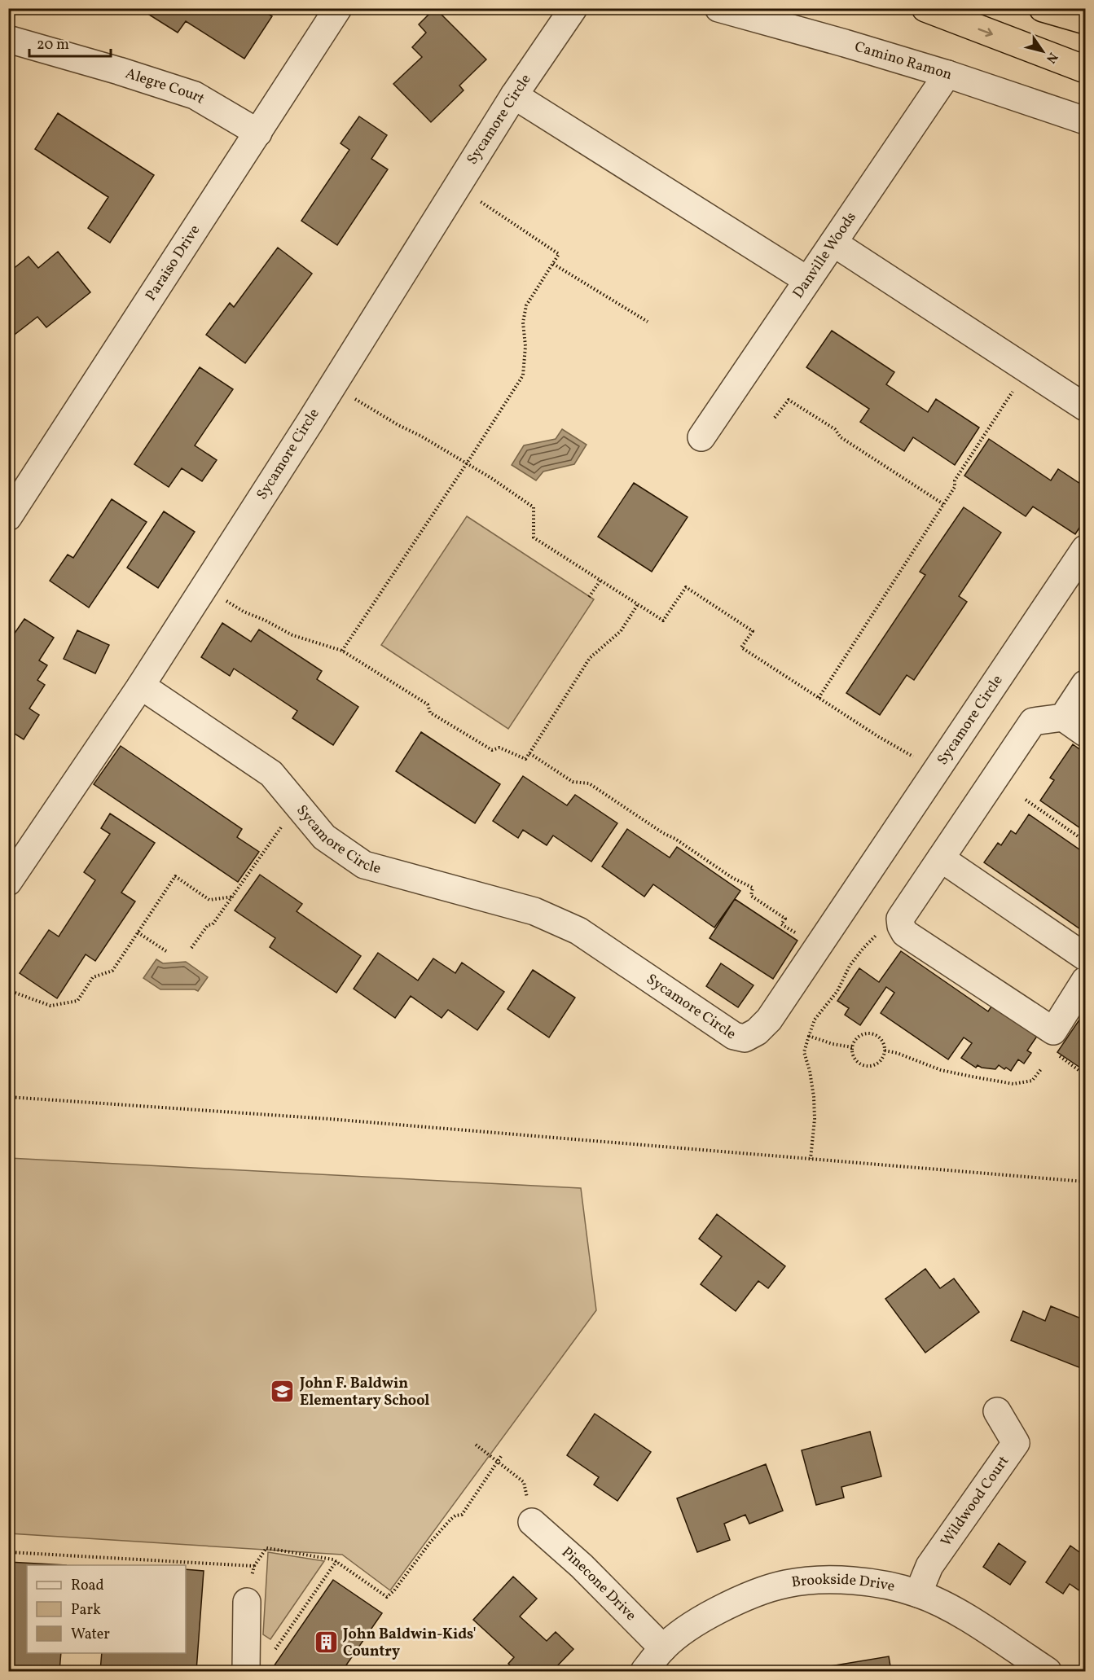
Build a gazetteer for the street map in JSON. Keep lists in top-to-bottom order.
{
  "streets": {
    "street": [
      "Camino Ramon",
      "Alegre Court",
      "Sycamore Circle",
      "Danville Woods",
      "Paraiso Drive",
      "Wildwood Court",
      "Pinecone Drive",
      "Brookside Drive"
    ]
  },
  "crossings": [
    ["Camino Ramon", "Danville Woods"],
    ["Alegre Court", "Paraiso Drive"],
    ["Wildwood Court", "Brookside Drive"],
    ["Pinecone Drive", "Brookside Drive"]
  ],
  "places": {
    "school or university": ["John F. Baldwin Elementary School"],
    "building": ["John Baldwin-Kids' Country"]
  },
  "legend": ["Road", "Park", "Water"],
  "scale_bar": "20 m",
  "north": "bottom right"
}
